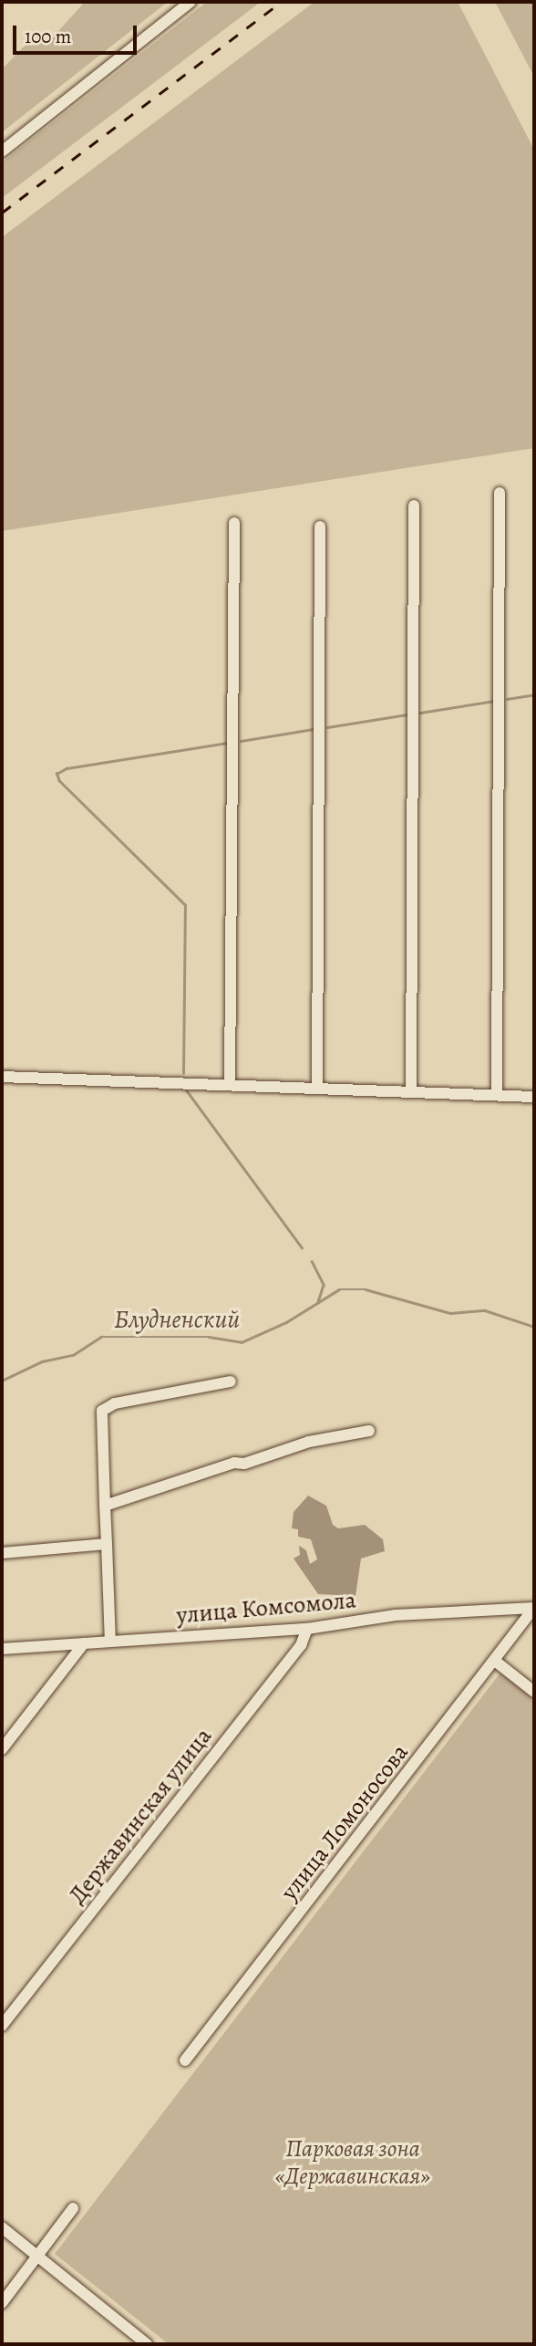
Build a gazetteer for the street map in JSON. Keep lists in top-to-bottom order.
{
  "streets": {
    "street": ["улица Комсомола", "Державинская улица", "улица Ломоносова"]
  },
  "crossings": [
    ["улица Комсомола", "Державинская улица"],
    ["улица Комсомола", "улица Ломоносова"]
  ],
  "water": ["Блудненский"],
  "parks": ["Парковая зона «Державинская»"],
  "scale_bar": "100 m"
}
